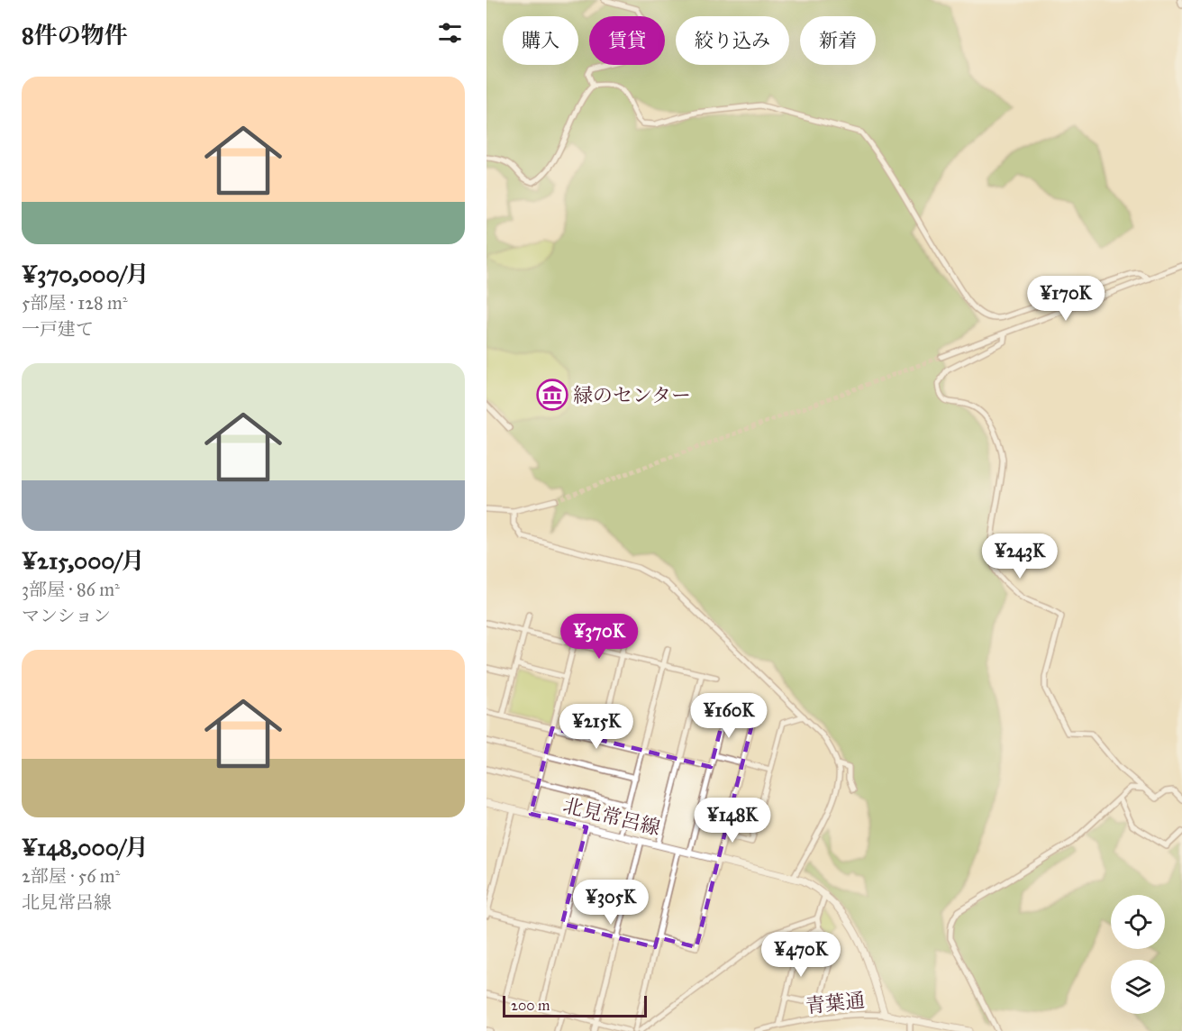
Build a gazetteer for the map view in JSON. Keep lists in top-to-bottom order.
{
  "streets": {
    "main road": ["北見常呂線"],
    "street": ["青葉通"]
  },
  "crossings": [
    ["北見常呂線", "青葉通"]
  ],
  "places": {
    "museum": ["緑のセンター"]
  },
  "scale_bar": "200 m",
  "page": {
    "heading": "8件の物件",
    "chip": [
      "購入",
      "賃貸",
      "絞り込み",
      "新着"
    ],
    "list": [
      {
        "name": "¥370,000/月",
        "note": "5部屋 · 128 m² · 一戸建て"
      },
      {
        "name": "¥215,000/月",
        "note": "3部屋 · 86 m² · マンション"
      },
      {
        "name": "¥148,000/月",
        "note": "2部屋 · 56 m² · 北見常呂線"
      }
    ],
    "price": [
      "¥170K",
      "¥243K",
      "¥370K",
      "¥160K",
      "¥215K",
      "¥148K",
      "¥305K",
      "¥470K"
    ],
    "scale": "200 m"
  }
}
